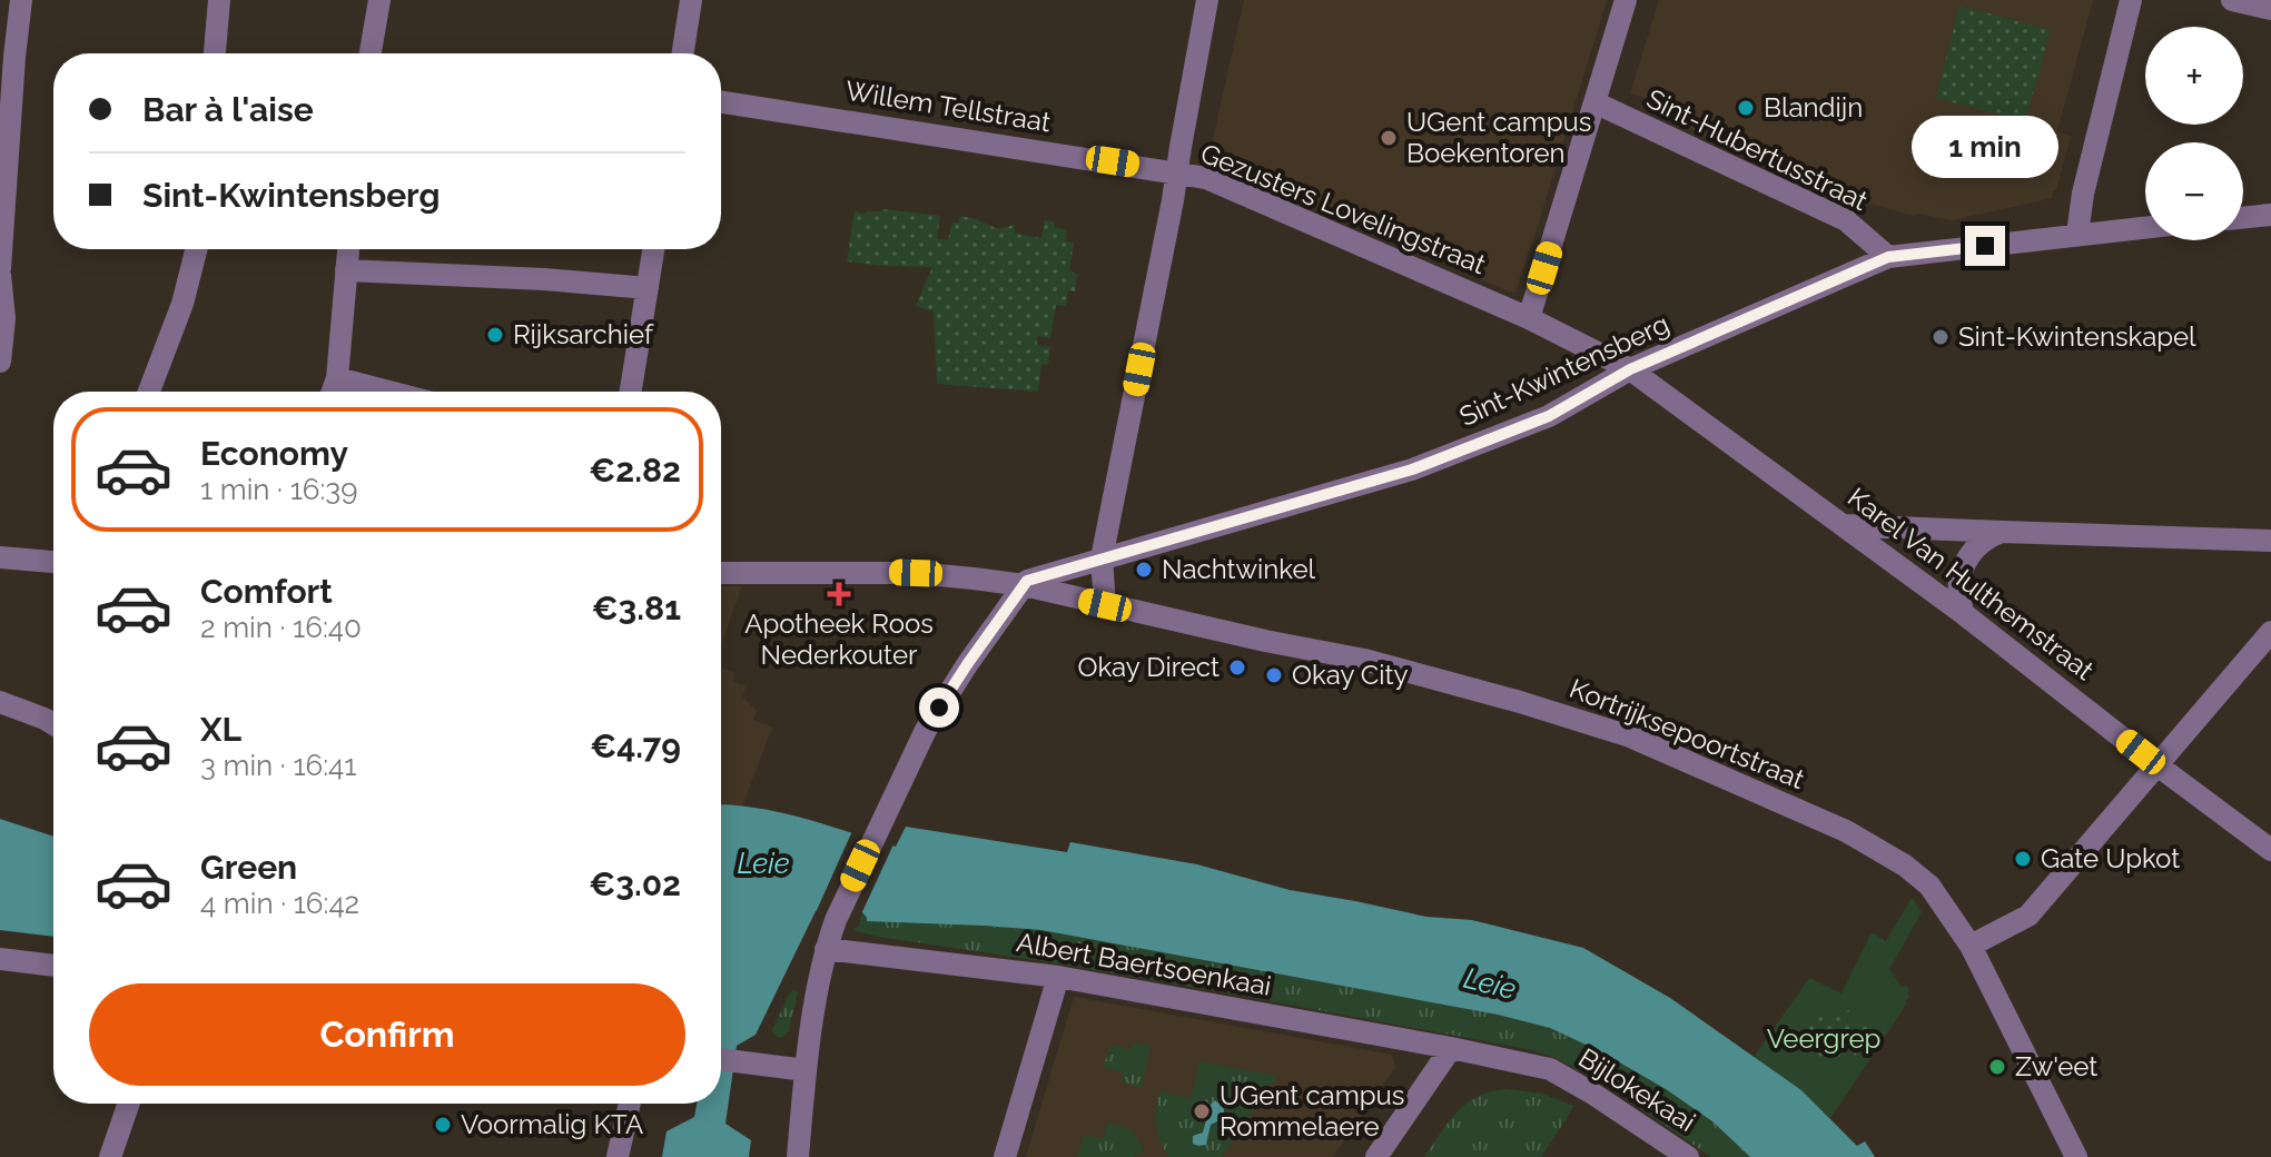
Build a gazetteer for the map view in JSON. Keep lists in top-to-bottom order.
{
  "streets": {
    "street": [
      "Willem Tellstraat",
      "Sint-Hubertusstraat",
      "Gezusters Lovelingstraat",
      "Sint-Kwintensberg",
      "Karel Van Hulthemstraat",
      "Kortrijksepoortstraat",
      "Albert Baertsoenkaai",
      "Bijlokekaai"
    ]
  },
  "crossings": [
    ["Willem Tellstraat", "Gezusters Lovelingstraat"],
    ["Sint-Hubertusstraat", "Sint-Kwintensberg"],
    ["Gezusters Lovelingstraat", "Sint-Kwintensberg"],
    ["Gezusters Lovelingstraat", "Karel Van Hulthemstraat"],
    ["Sint-Kwintensberg", "Karel Van Hulthemstraat"],
    ["Sint-Kwintensberg", "Kortrijksepoortstraat"],
    ["Albert Baertsoenkaai", "Bijlokekaai"]
  ],
  "water": ["Leie"],
  "parks": ["Veergrep"],
  "places": {
    "other": [
      "Blandijn",
      "UGent campus Boekentoren",
      "Rijksarchief",
      "Sint-Kwintenskapel",
      "Nachtwinkel",
      "Okay Direct",
      "Okay City",
      "Gate Upkot",
      "Zw'eet",
      "UGent campus Rommelaere",
      "Voormalig KTA"
    ],
    "health": ["Apotheek Roos Nederkouter"]
  },
  "page": {
    "map_buttons": ["+", "−"],
    "banner": ["Bar à l'aise", "Sint-Kwintensberg"],
    "bubble": "1 min",
    "list": [
      {
        "name": "Economy",
        "note": "1 min · 16:39",
        "value": "€2.82"
      },
      {
        "name": "Comfort",
        "note": "2 min · 16:40",
        "value": "€3.81"
      },
      {
        "name": "XL",
        "note": "3 min · 16:41",
        "value": "€4.79"
      },
      {
        "name": "Green",
        "note": "4 min · 16:42",
        "value": "€3.02"
      }
    ],
    "buttons": "Confirm"
  }
}
